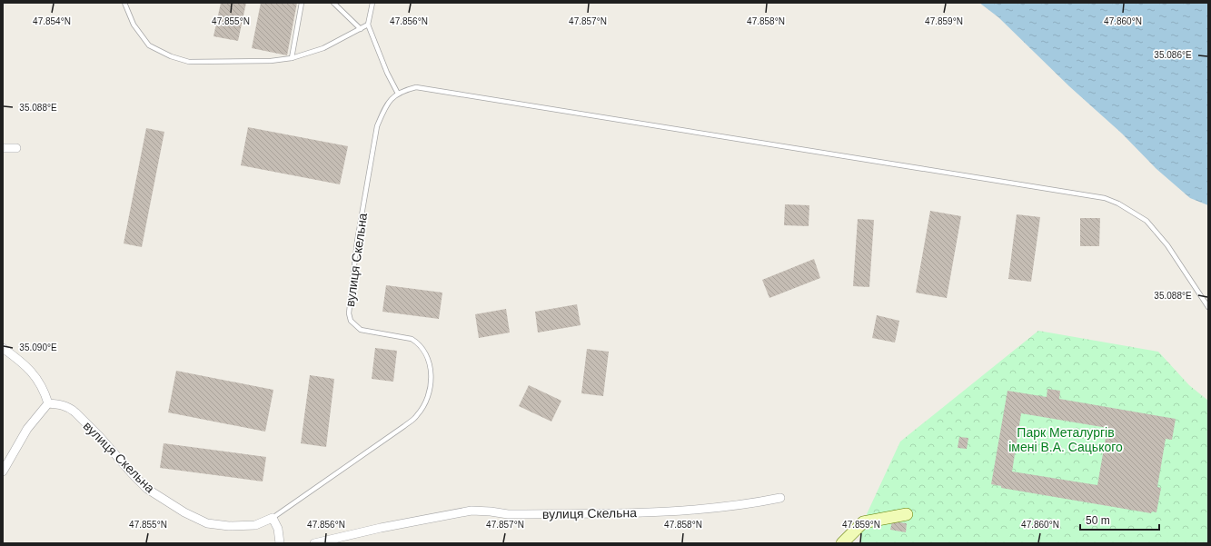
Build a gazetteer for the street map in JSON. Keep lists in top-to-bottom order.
{
  "streets": {
    "street": ["вулиця Скельна"]
  },
  "parks": ["Парк Металургів імені В.А. Сацького"],
  "scale_bar": "50 m",
  "coordinates": [
    "47.854°N",
    "47.855°N",
    "47.856°N",
    "47.857°N",
    "47.858°N",
    "47.859°N",
    "47.860°N",
    "35.086°E",
    "35.088°E",
    "35.090°E"
  ]
}
